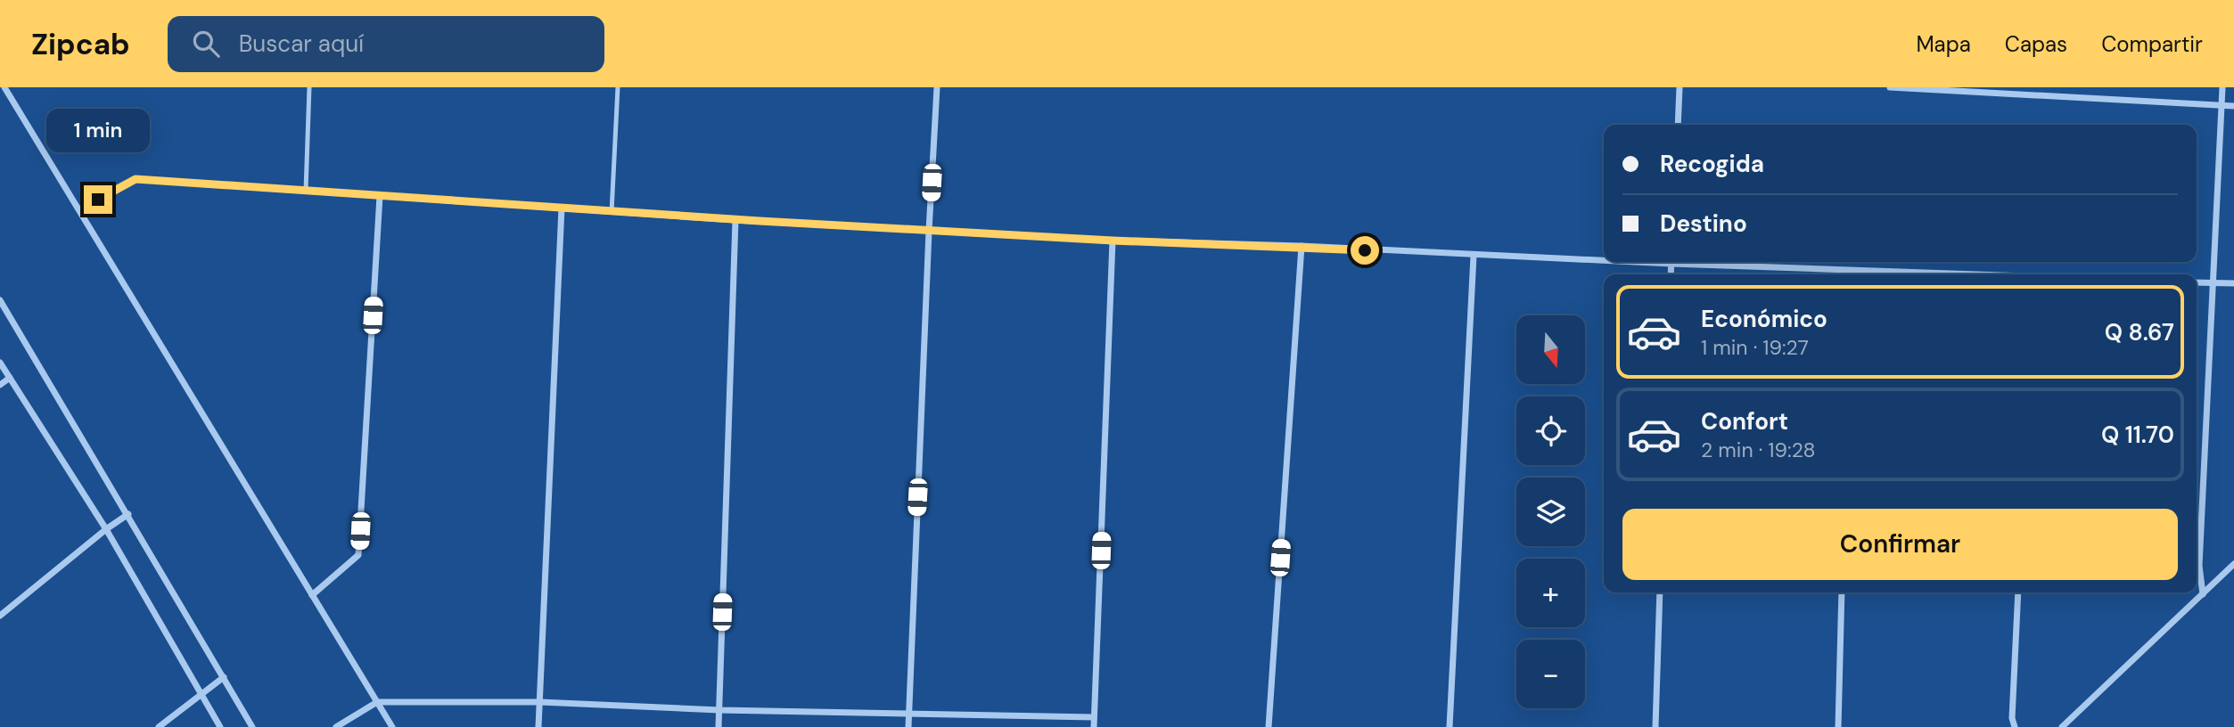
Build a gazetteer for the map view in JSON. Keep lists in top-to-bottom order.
{
  "north": "bottom",
  "page": {
    "header": "Zipcab",
    "search": "Buscar aquí",
    "nav": ["Mapa", "Capas", "Compartir"],
    "bubble": "1 min",
    "banner": ["Recogida", "Destino"],
    "list": [
      {
        "name": "Económico",
        "note": "1 min · 19:27",
        "value": "Q 8.67"
      },
      {
        "name": "Confort",
        "note": "2 min · 19:28",
        "value": "Q 11.70"
      }
    ],
    "map_buttons": ["+", "−"],
    "buttons": "Confirmar"
  }
}
